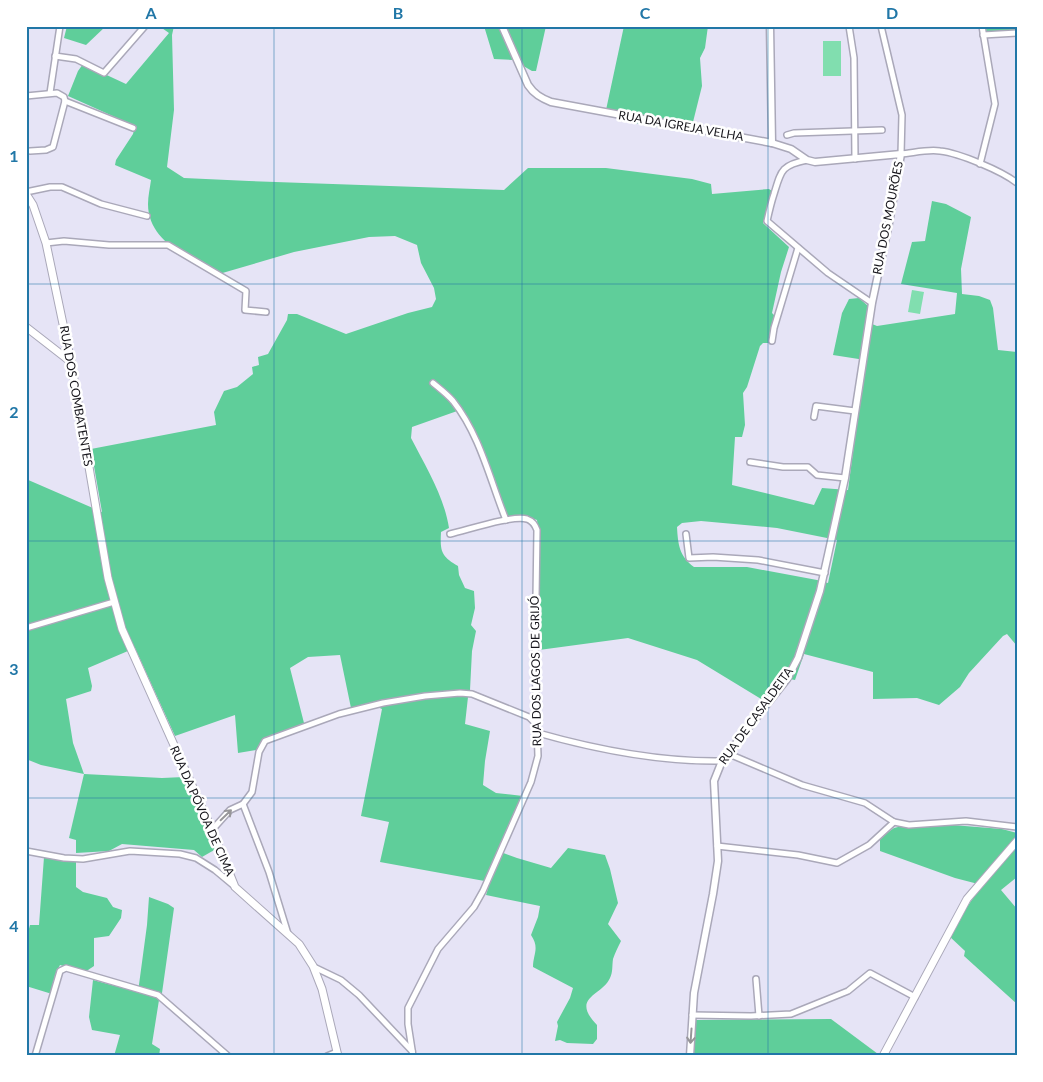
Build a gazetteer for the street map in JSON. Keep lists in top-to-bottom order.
{
  "streets": {
    "main road": ["RUA DOS COMBATENTES", "RUA DA PÓVOA DE CIMA"],
    "street": [
      "RUA DA IGREJA VELHA",
      "RUA DOS MOURÕES",
      "RUA DOS LAGOS DE GRIJÓ",
      "RUA DE CASALDEITA"
    ]
  },
  "crossings": [
    ["RUA DA IGREJA VELHA", "RUA DOS MOURÕES"],
    ["RUA DOS MOURÕES", "RUA DE CASALDEITA"],
    ["RUA DOS COMBATENTES", "RUA DA PÓVOA DE CIMA"]
  ],
  "grid": {
    "columns": [
      "A",
      "B",
      "C",
      "D"
    ],
    "rows": [
      "1",
      "2",
      "3",
      "4"
    ]
  }
}
